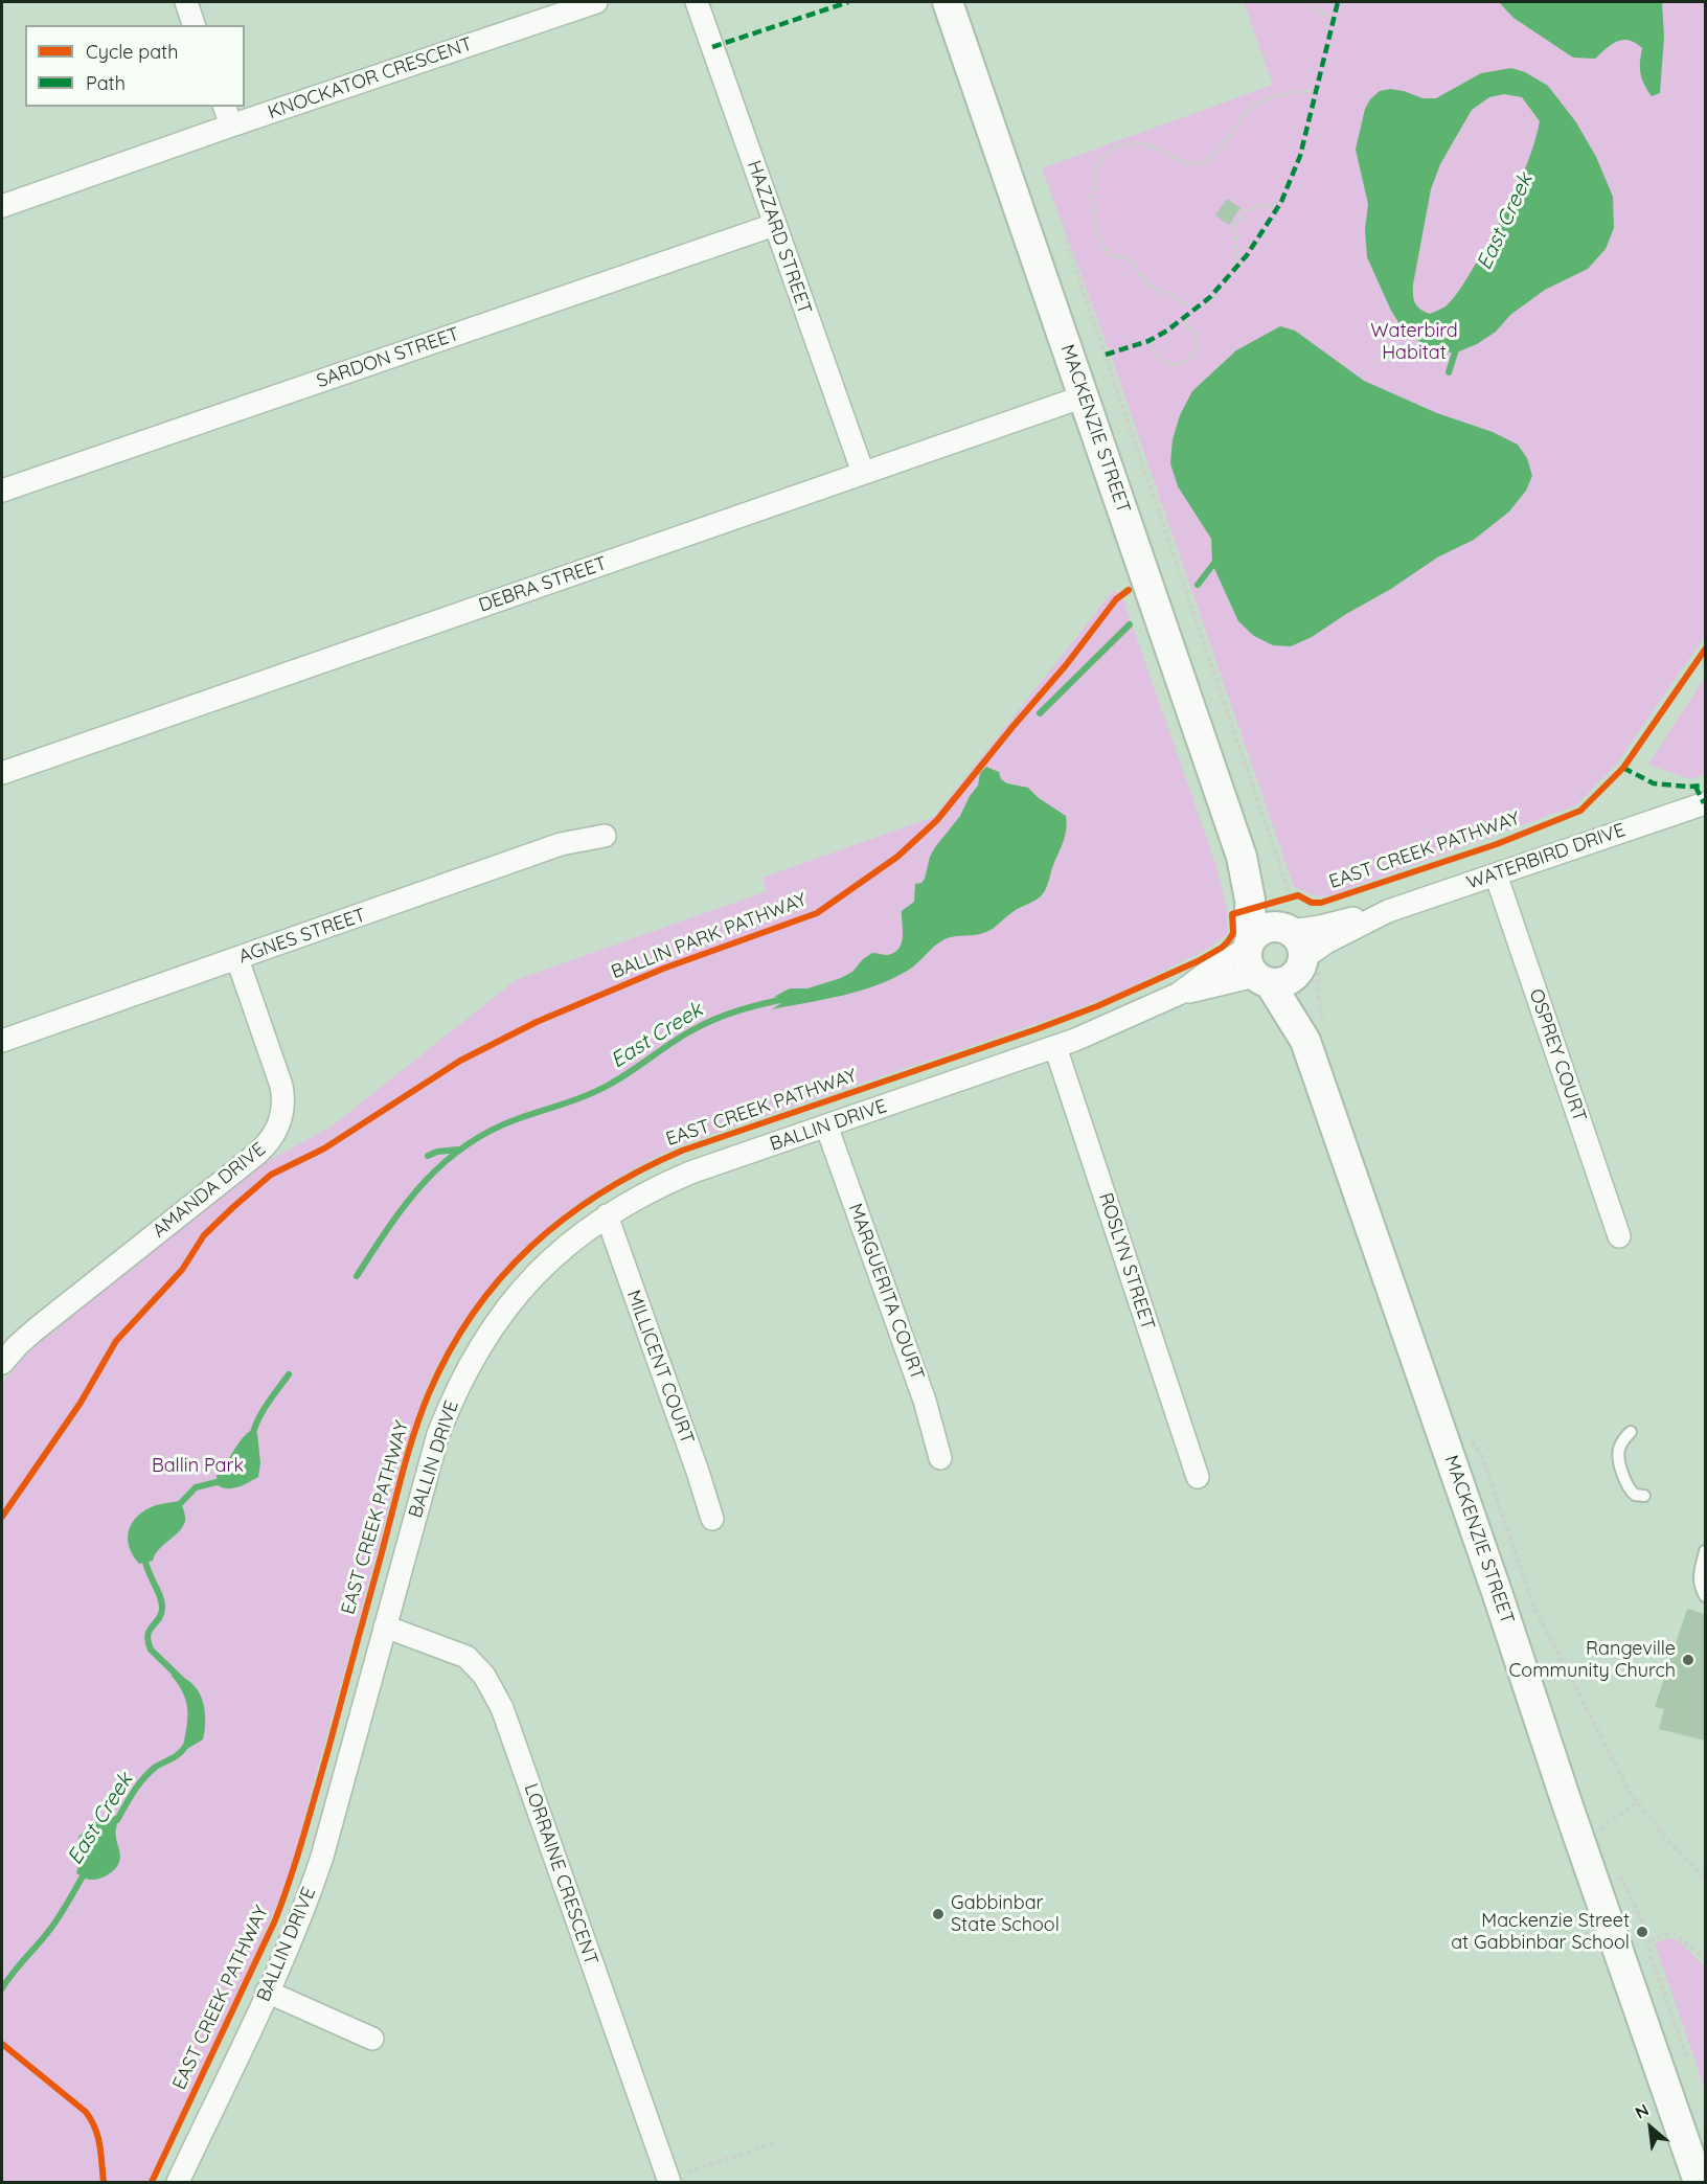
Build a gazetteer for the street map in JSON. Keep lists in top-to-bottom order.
{
  "streets": {
    "main road": ["MACKENZIE STREET"],
    "street": [
      "KNOCKATOR CRESCENT",
      "HAZZARD STREET",
      "SARDON STREET",
      "DEBRA STREET",
      "WATERBIRD DRIVE",
      "AGNES STREET",
      "OSPREY COURT",
      "BALLIN DRIVE",
      "AMANDA DRIVE",
      "ROSLYN STREET",
      "MARGUERITA COURT",
      "MILLICENT COURT",
      "LORRAINE CRESCENT"
    ],
    "cycle path": ["EAST CREEK PATHWAY", "BALLIN PARK PATHWAY"]
  },
  "crossings": [
    ["HAZZARD STREET", "SARDON STREET"],
    ["HAZZARD STREET", "DEBRA STREET"],
    ["MACKENZIE STREET", "DEBRA STREET"],
    ["MACKENZIE STREET", "WATERBIRD DRIVE"],
    ["MACKENZIE STREET", "BALLIN DRIVE"],
    ["WATERBIRD DRIVE", "OSPREY COURT"],
    ["WATERBIRD DRIVE", "BALLIN DRIVE"],
    ["AGNES STREET", "AMANDA DRIVE"],
    ["BALLIN DRIVE", "ROSLYN STREET"],
    ["BALLIN DRIVE", "MARGUERITA COURT"],
    ["BALLIN DRIVE", "MILLICENT COURT"],
    ["BALLIN DRIVE", "LORRAINE CRESCENT"]
  ],
  "water": ["East Creek"],
  "parks": ["Waterbird Habitat", "Ballin Park"],
  "places": ["Rangeville Community Church", "Gabbinbar State School", "Mackenzie Street at Gabbinbar School"],
  "legend": ["Cycle path", "Path"],
  "north": "top left"
}
